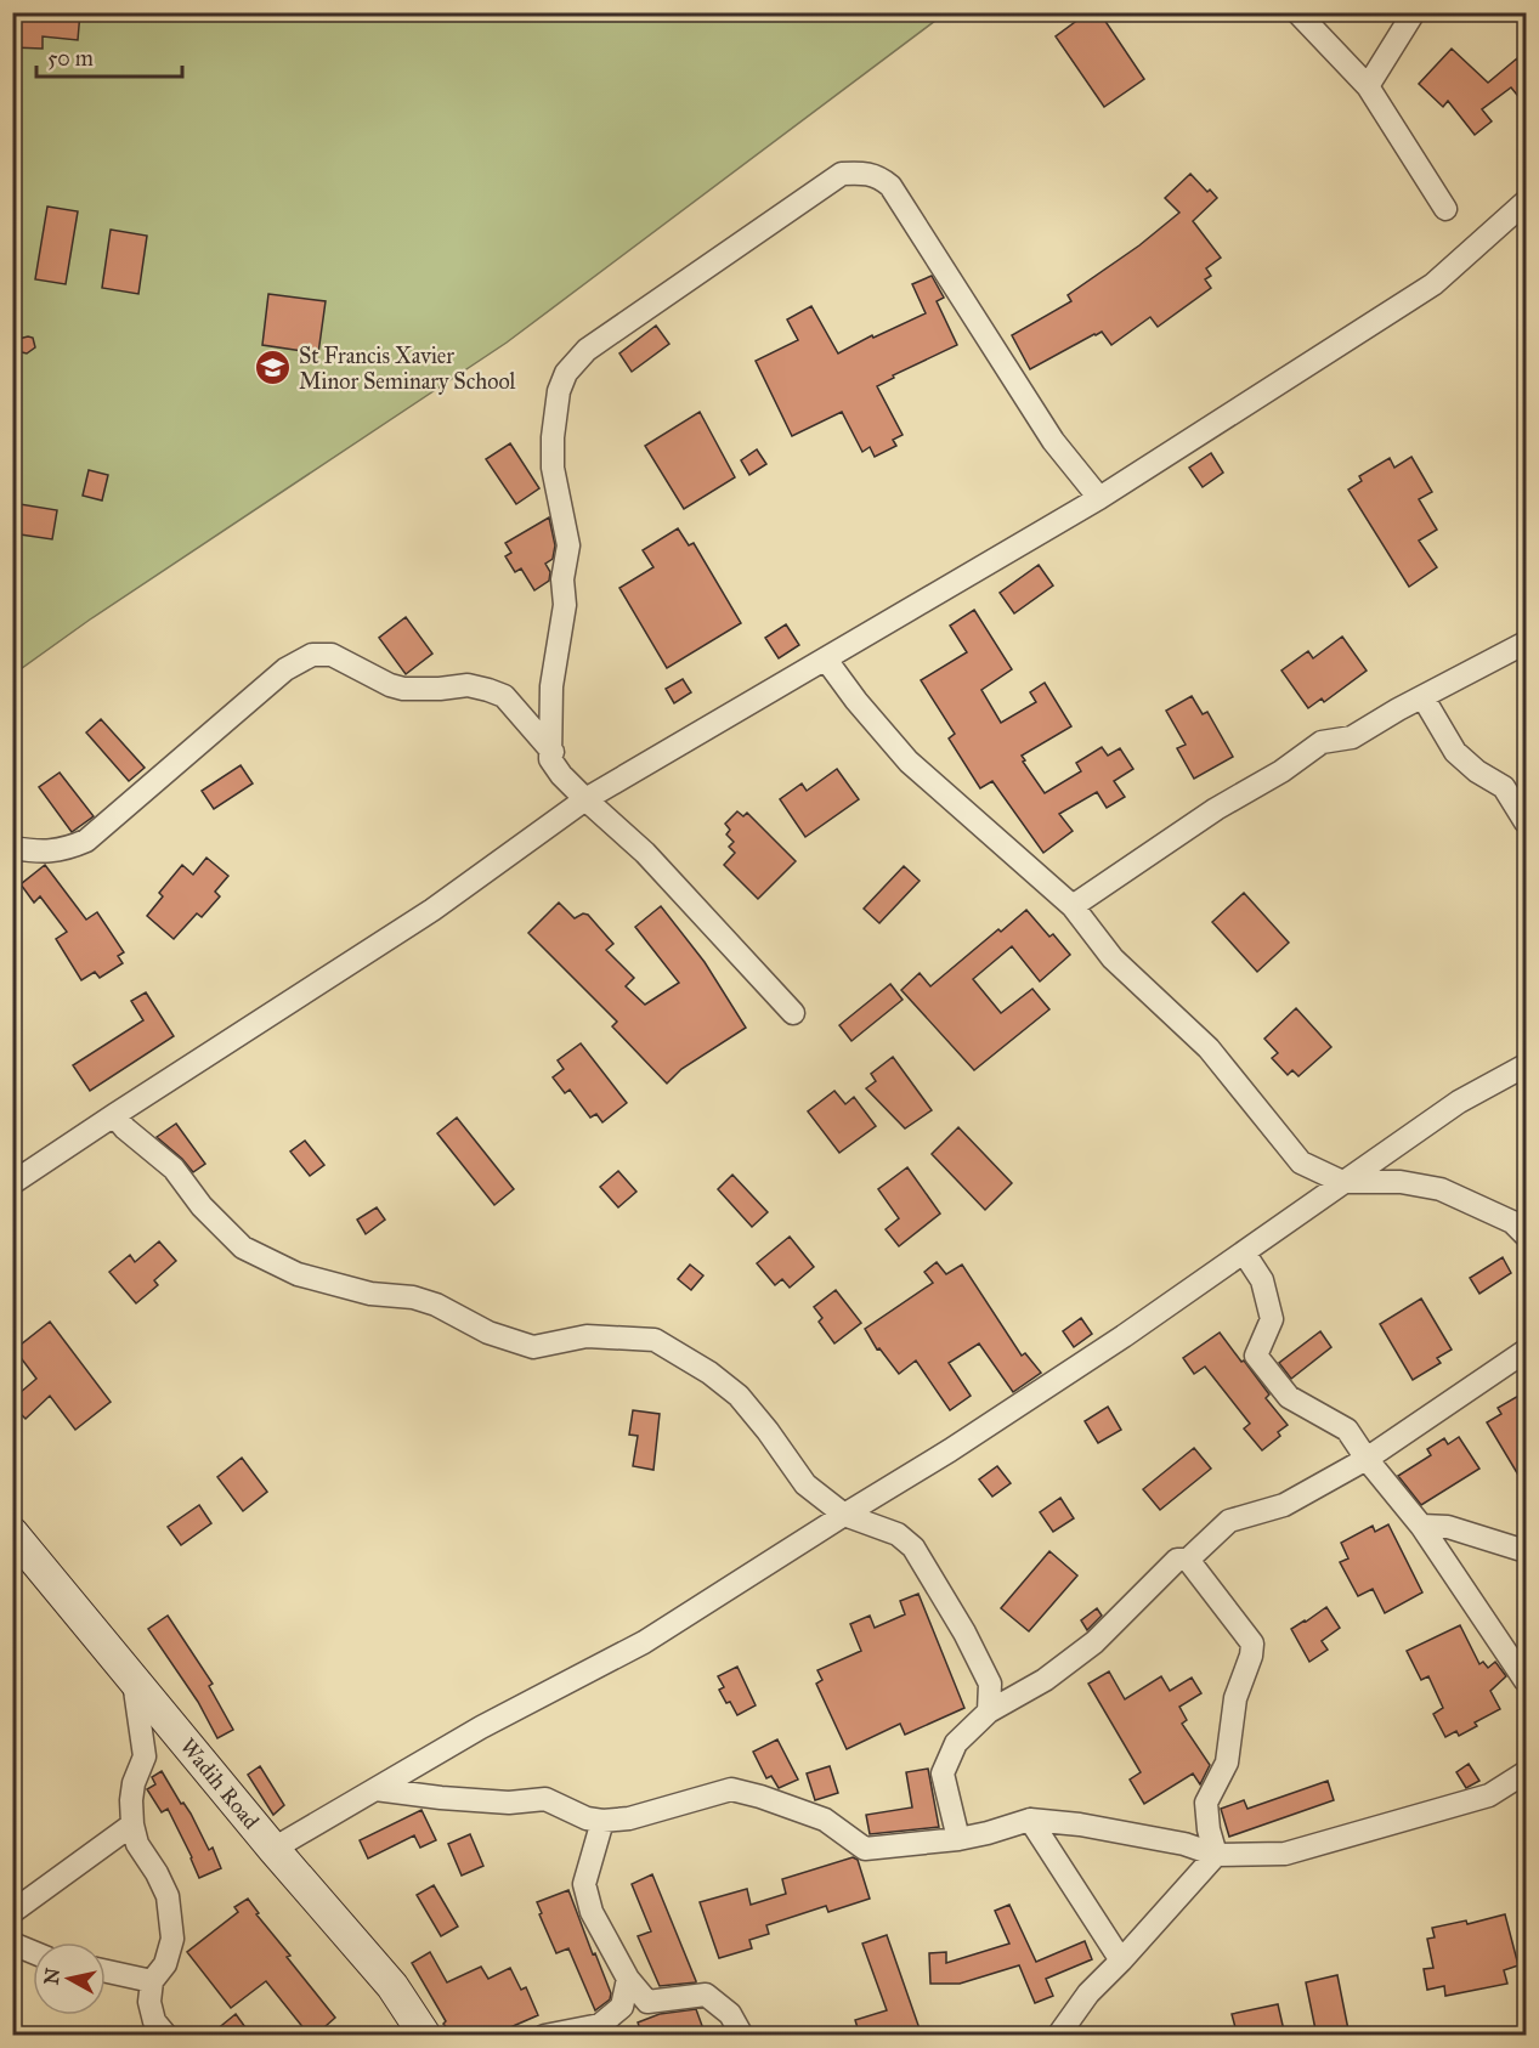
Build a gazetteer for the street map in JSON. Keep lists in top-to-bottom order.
{
  "streets": {
    "street": ["Wadih Road"]
  },
  "places": {
    "school or university": ["St Francis Xavier Minor Seminary School"]
  },
  "scale_bar": "50 m",
  "north": "left"
}
